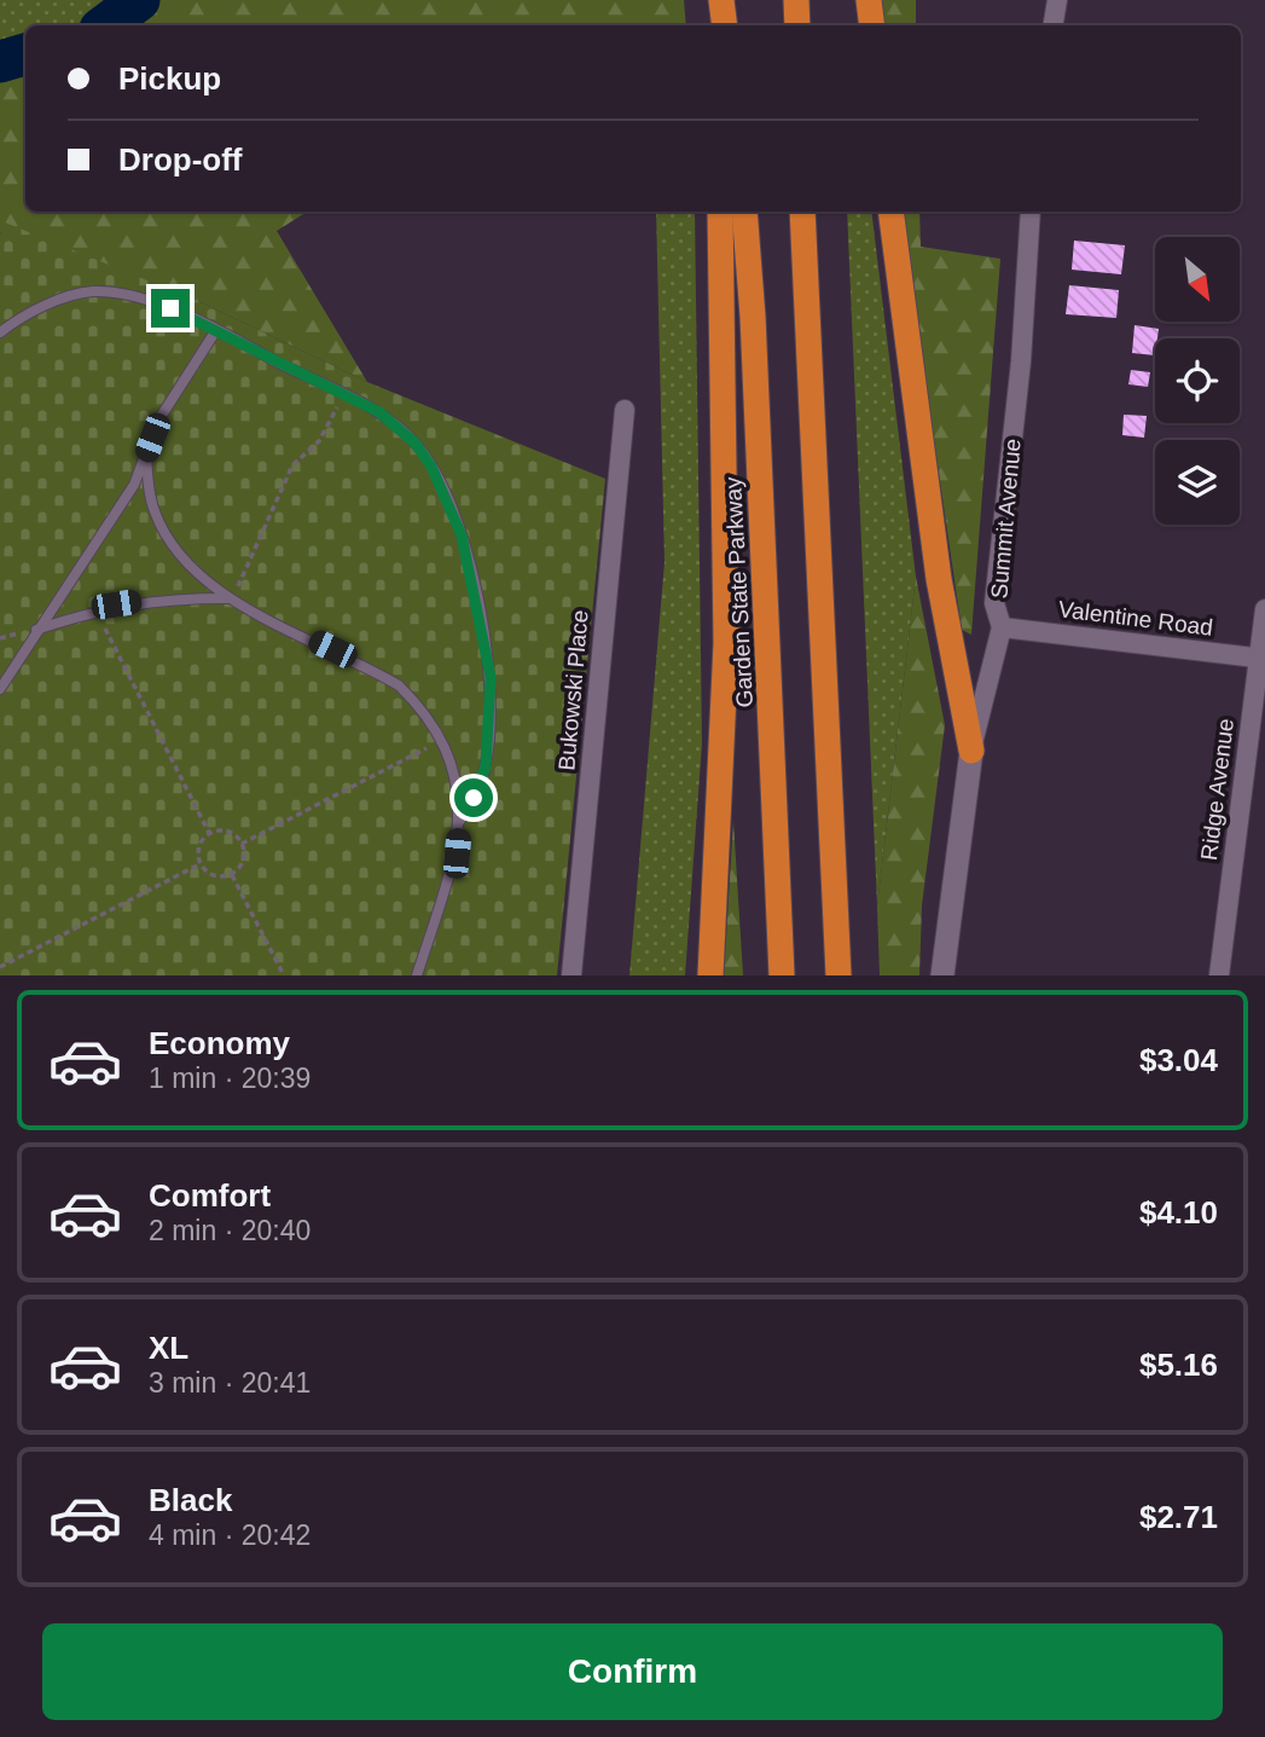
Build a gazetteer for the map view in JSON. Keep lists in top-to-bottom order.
{
  "streets": {
    "highway": ["Garden State Parkway"],
    "street": [
      "Summit Avenue",
      "Valentine Road",
      "Bukowski Place",
      "Ridge Avenue"
    ]
  },
  "crossings": [
    ["Summit Avenue", "Valentine Road"],
    ["Valentine Road", "Ridge Avenue"]
  ],
  "north": "bottom right",
  "page": {
    "banner": ["Pickup", "Drop-off"],
    "list": [
      {
        "name": "Economy",
        "note": "1 min · 20:39",
        "value": "$3.04"
      },
      {
        "name": "Comfort",
        "note": "2 min · 20:40",
        "value": "$4.10"
      },
      {
        "name": "XL",
        "note": "3 min · 20:41",
        "value": "$5.16"
      },
      {
        "name": "Black",
        "note": "4 min · 20:42",
        "value": "$2.71"
      }
    ],
    "buttons": "Confirm"
  }
}
